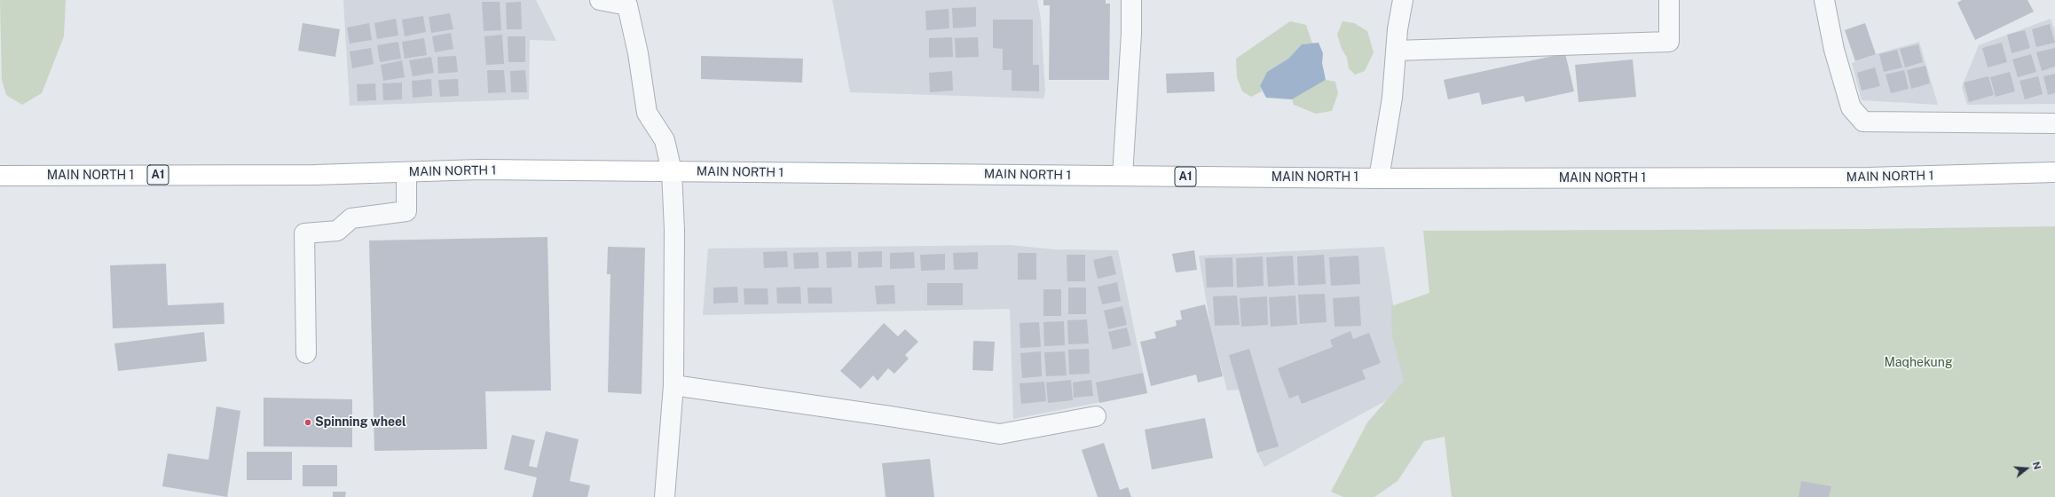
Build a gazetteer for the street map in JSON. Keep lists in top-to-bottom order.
{
  "streets": {
    "main road": ["MAIN NORTH 1", "A1"]
  },
  "parks": ["Maqhekung"],
  "places": ["Spinning wheel"],
  "north": "right"
}
